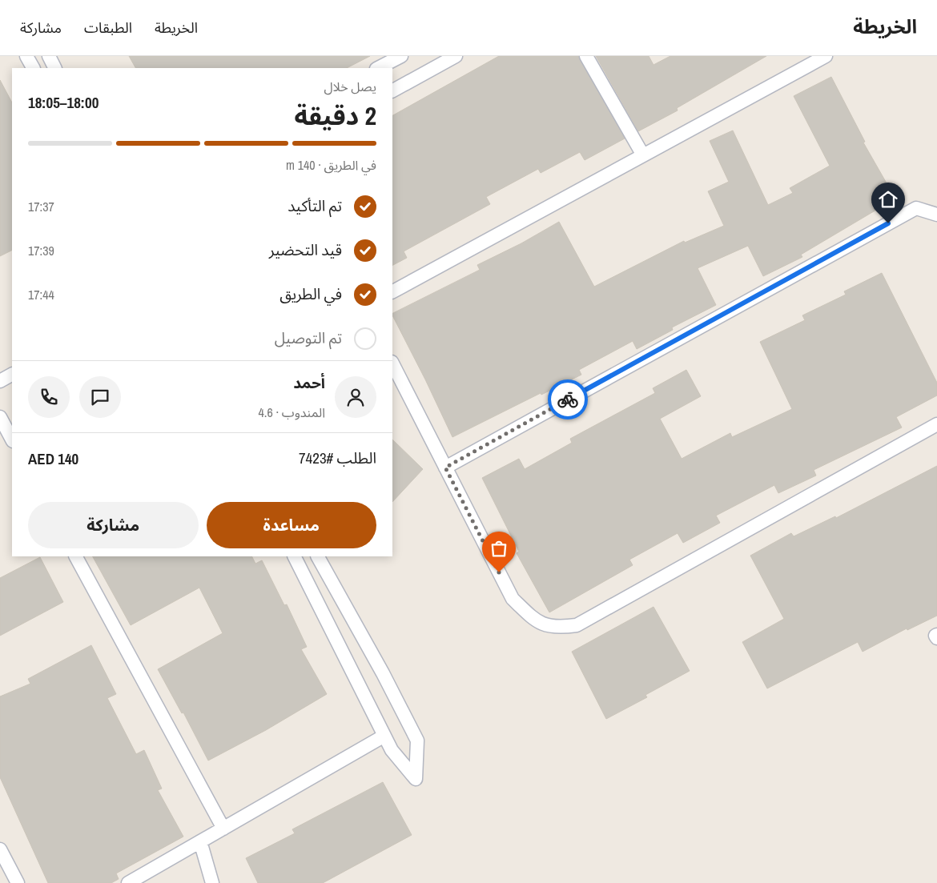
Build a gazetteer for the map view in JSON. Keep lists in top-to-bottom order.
{
  "page": {
    "header": "الخريطة",
    "nav": ["الخريطة", "الطبقات", "مشاركة"],
    "heading": ["2 دقيقة", "يصل خلال", "18:00–18:05"],
    "panel": [
      "أحمد",
      "المندوب · 4.6",
      "الطلب #7423",
      "AED 140"
    ],
    "bar": "في الطريق · 140 m",
    "list": [
      ["تم التأكيد", "17:37"],
      ["قيد التحضير", "17:39"],
      ["في الطريق", "17:44"],
      "تم التوصيل"
    ],
    "buttons": ["مساعدة", "مشاركة"]
  }
}
